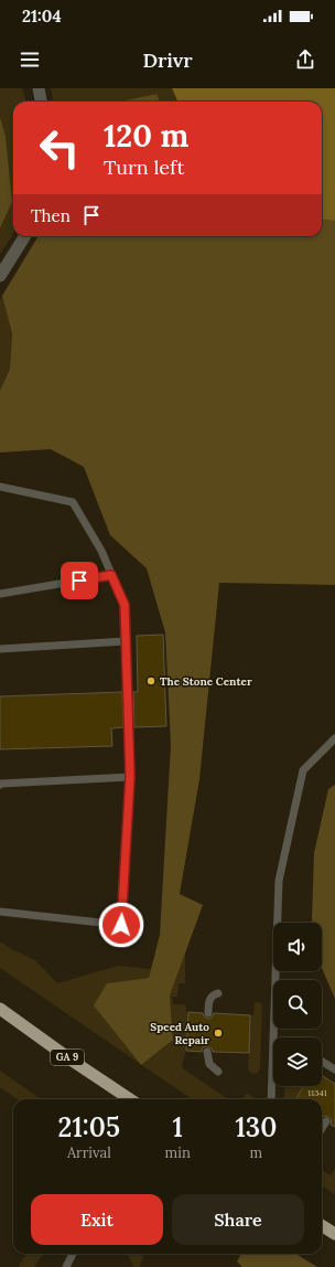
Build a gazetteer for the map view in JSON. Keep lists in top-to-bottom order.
{
  "streets": {
    "highway": ["GA 9"]
  },
  "places": ["The Stone Center", "Speed Auto Repair"],
  "house_numbers": ["11341"],
  "page": {
    "status": "21:04",
    "header": "Drivr",
    "turn": ["120 m", "Turn left"],
    "then": "Then",
    "eta": [
      "21:05",
      "Arrival",
      "1",
      "min",
      "130",
      "m"
    ],
    "buttons": ["Exit", "Share"]
  }
}
